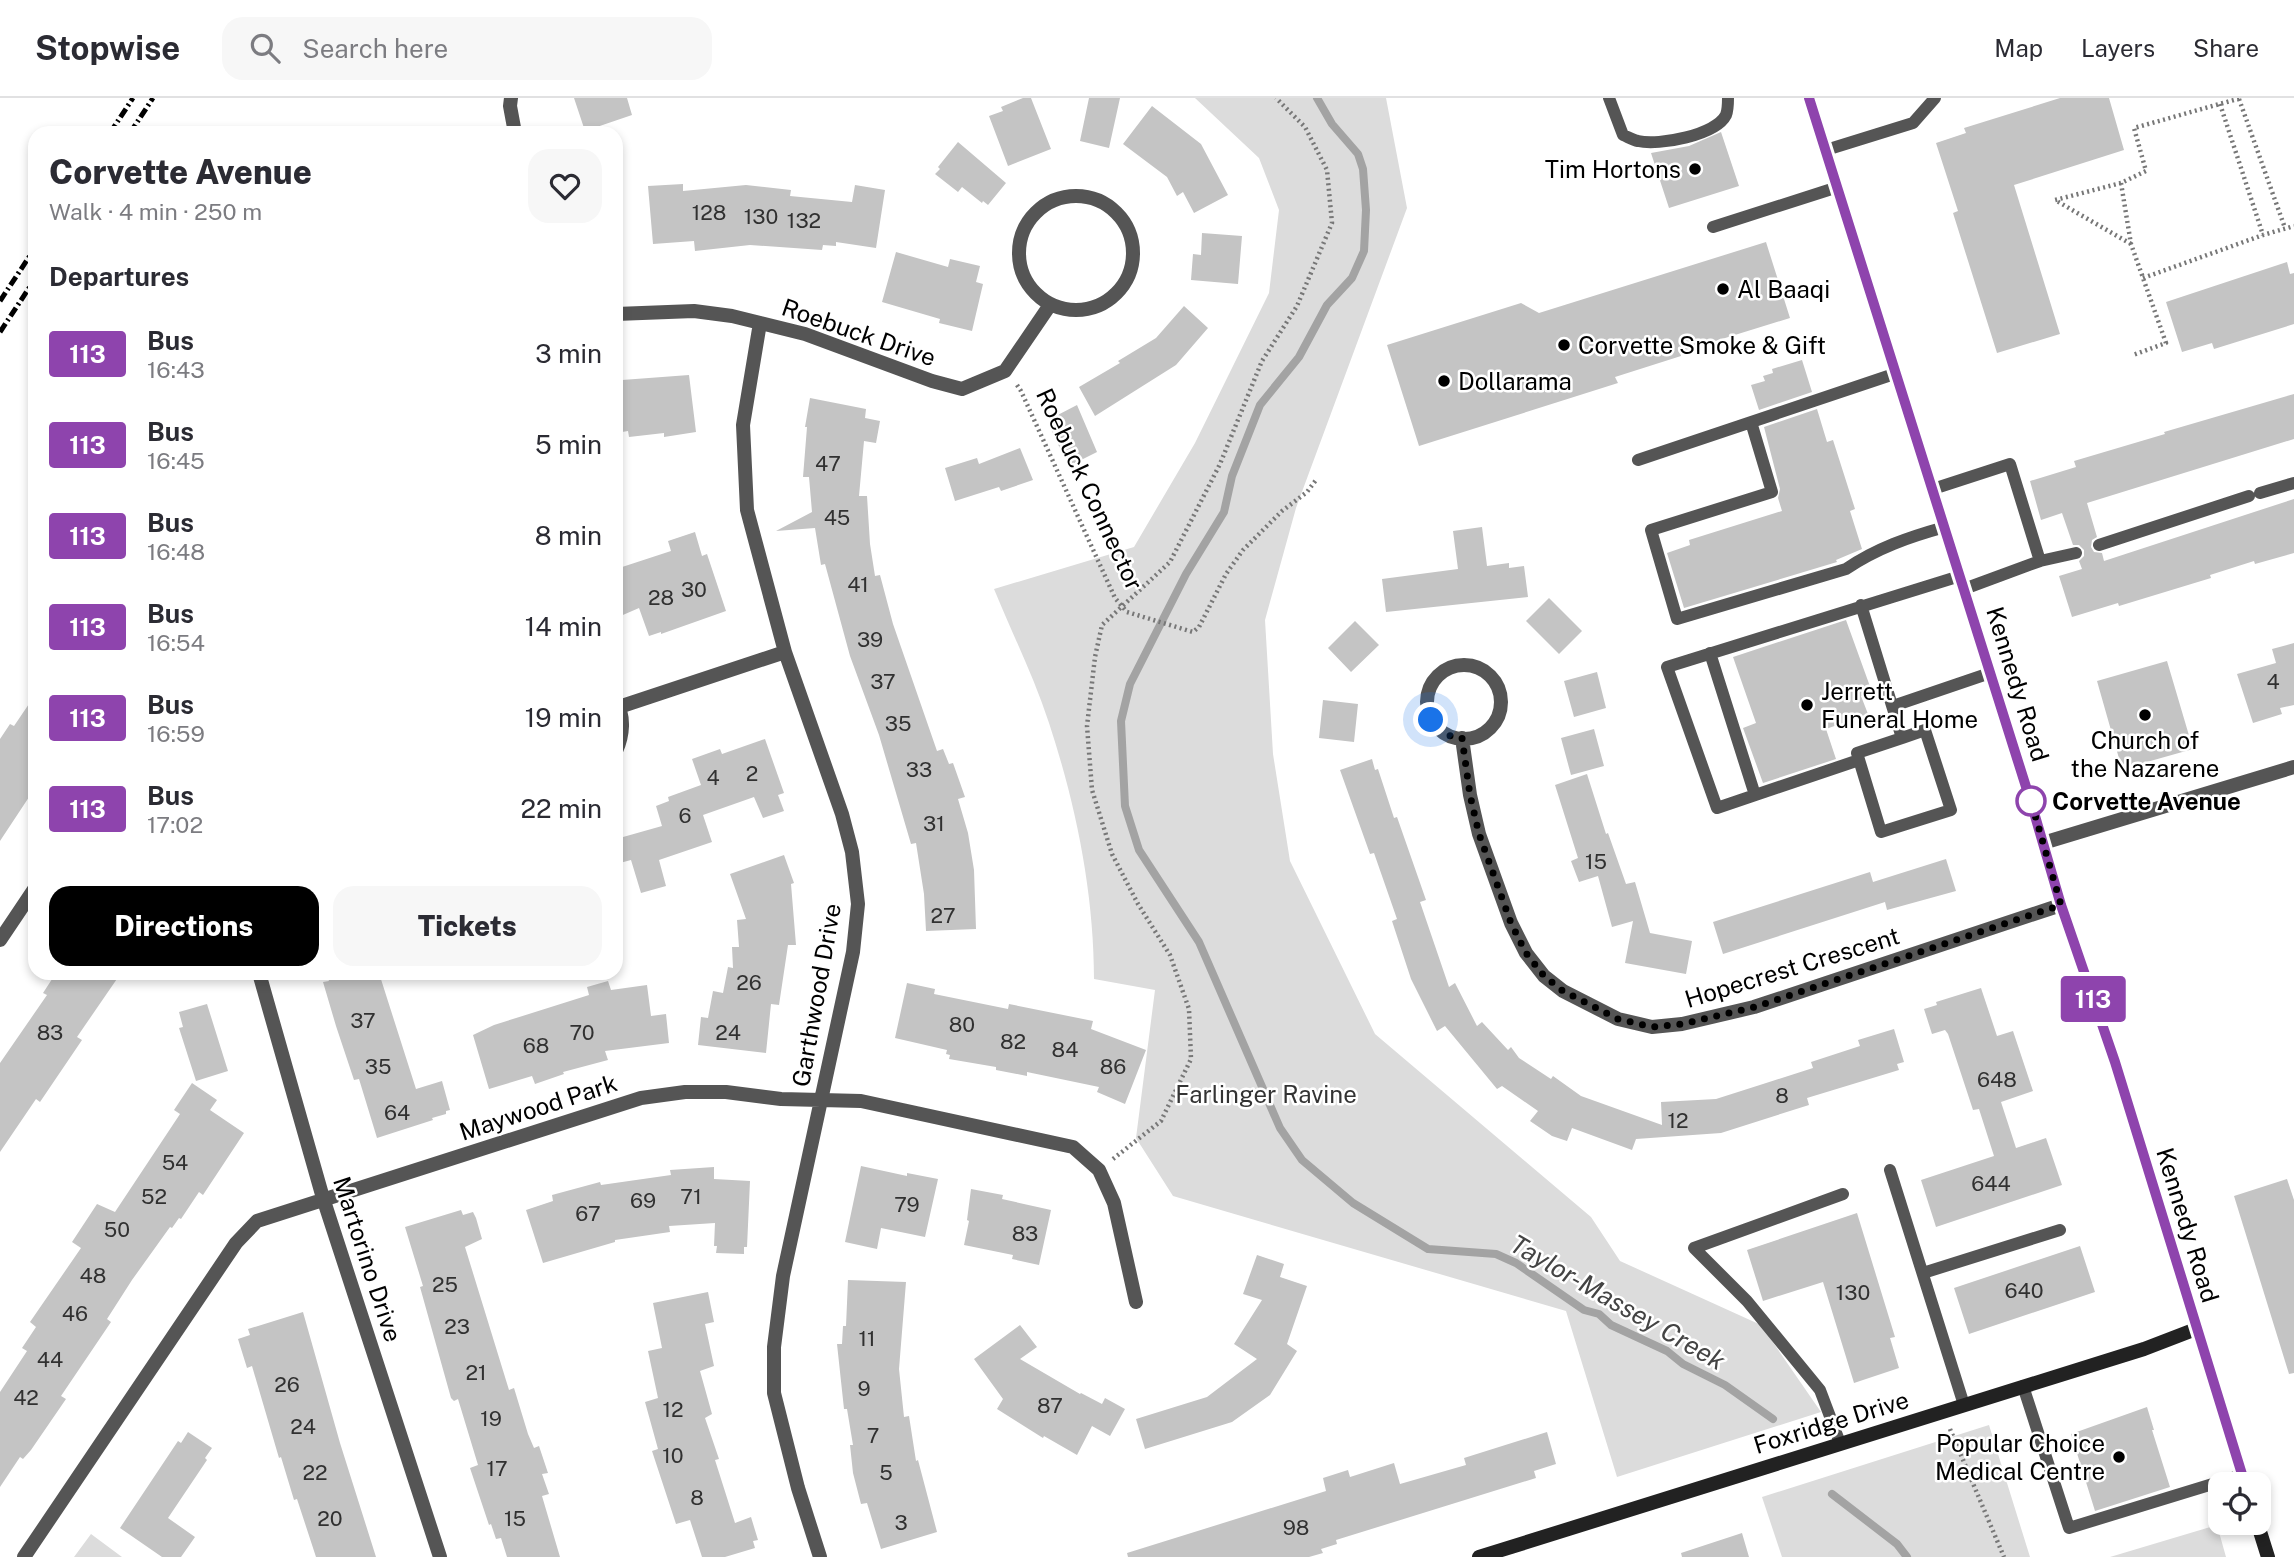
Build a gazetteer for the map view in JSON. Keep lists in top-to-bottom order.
{
  "streets": {
    "main road": ["Kennedy Road", "Foxridge Drive"],
    "street": [
      "Roebuck Drive",
      "Hopecrest Crescent",
      "Garthwood Drive",
      "Maywood Park",
      "Martorino Drive"
    ],
    "path": ["Roebuck Connector"]
  },
  "crossings": [
    ["Roebuck Drive", "Roebuck Connector"],
    ["Roebuck Drive", "Garthwood Drive"],
    ["Kennedy Road", "Hopecrest Crescent"],
    ["Kennedy Road", "Foxridge Drive"],
    ["Garthwood Drive", "Maywood Park"],
    ["Maywood Park", "Martorino Drive"]
  ],
  "water": ["Taylor-Massey Creek"],
  "parks": ["Farlinger Ravine"],
  "places": [
    "Tim Hortons",
    "Al Baaqi",
    "Corvette Smoke & Gift",
    "Dollarama",
    "Jerrett Funeral Home",
    "Church of the Nazarene",
    "Corvette Avenue",
    "Popular Choice Medical Centre"
  ],
  "lines": ["bus line 113"],
  "house_numbers": [
    "128",
    "130",
    "132",
    "47",
    "45",
    "41",
    "30",
    "28",
    "39",
    "37",
    "4",
    "35",
    "33",
    "2",
    "4",
    "6",
    "31",
    "15",
    "27",
    "26",
    "37",
    "80",
    "83",
    "70",
    "24",
    "82",
    "68",
    "84",
    "35",
    "86",
    "648",
    "8",
    "64",
    "12",
    "54",
    "644",
    "52",
    "71",
    "69",
    "79",
    "67",
    "50",
    "83",
    "48",
    "25",
    "640",
    "130",
    "46",
    "23",
    "11",
    "44",
    "21",
    "26",
    "9",
    "42",
    "87",
    "12",
    "19",
    "24",
    "7",
    "10",
    "17",
    "22",
    "5",
    "8",
    "20",
    "15",
    "3",
    "98"
  ],
  "page": {
    "header": "Stopwise",
    "search": "Search here",
    "nav": ["Map", "Layers", "Share"],
    "on_map": "113",
    "heading": [
      ["Corvette Avenue", "Walk · 4 min · 250 m"],
      "Departures"
    ],
    "list": [
      {
        "mark": "113",
        "name": "Bus",
        "note": "16:43",
        "value": "3 min"
      },
      {
        "mark": "113",
        "name": "Bus",
        "note": "16:45",
        "value": "5 min"
      },
      {
        "mark": "113",
        "name": "Bus",
        "note": "16:48",
        "value": "8 min"
      },
      {
        "mark": "113",
        "name": "Bus",
        "note": "16:54",
        "value": "14 min"
      },
      {
        "mark": "113",
        "name": "Bus",
        "note": "16:59",
        "value": "19 min"
      },
      {
        "mark": "113",
        "name": "Bus",
        "note": "17:02",
        "value": "22 min"
      }
    ],
    "buttons": ["Directions", "Tickets"]
  }
}
